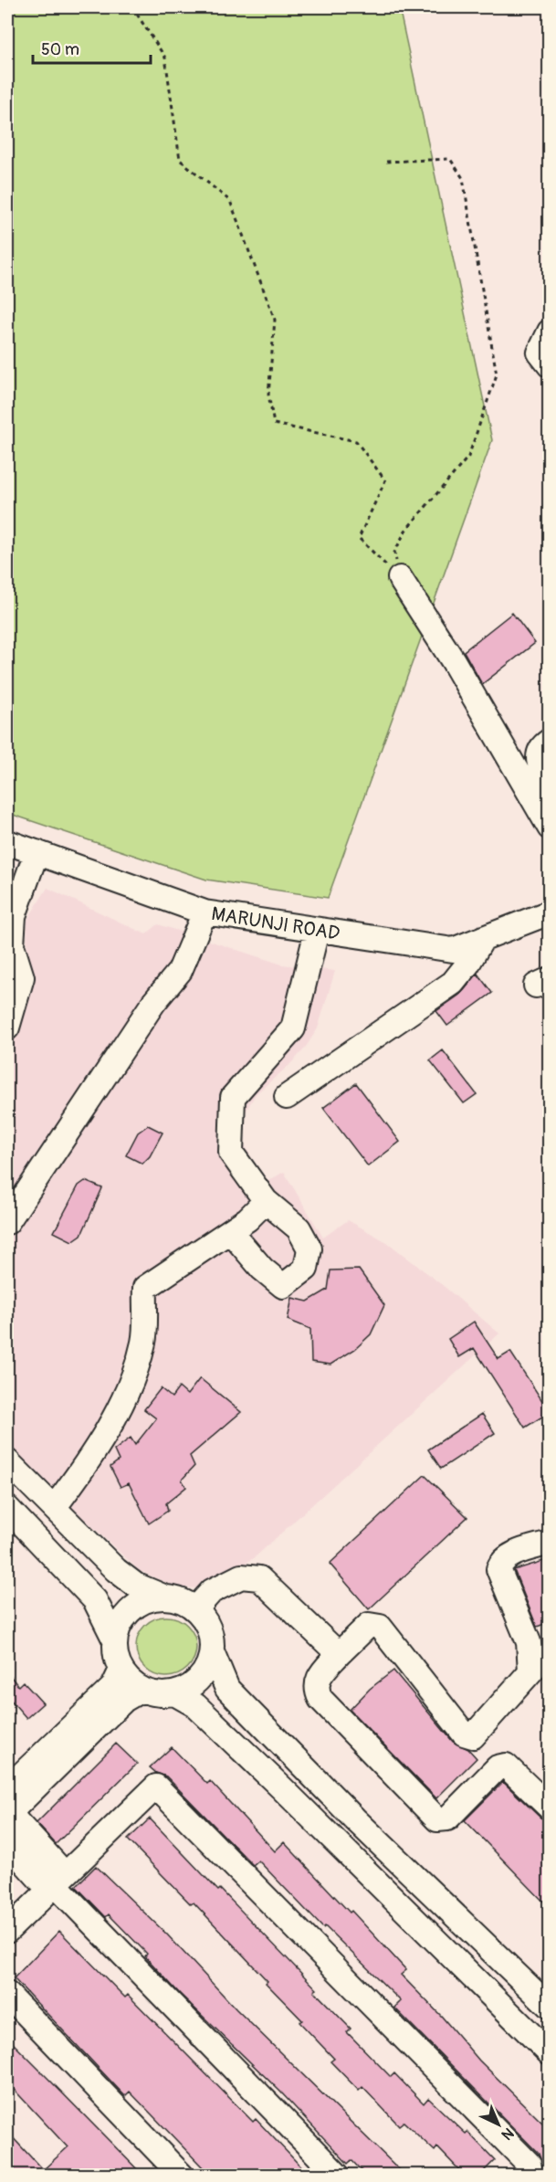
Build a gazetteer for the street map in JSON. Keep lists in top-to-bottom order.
{
  "streets": {
    "street": ["MARUNJI ROAD"]
  },
  "scale_bar": "50 m",
  "north": "bottom right"
}
